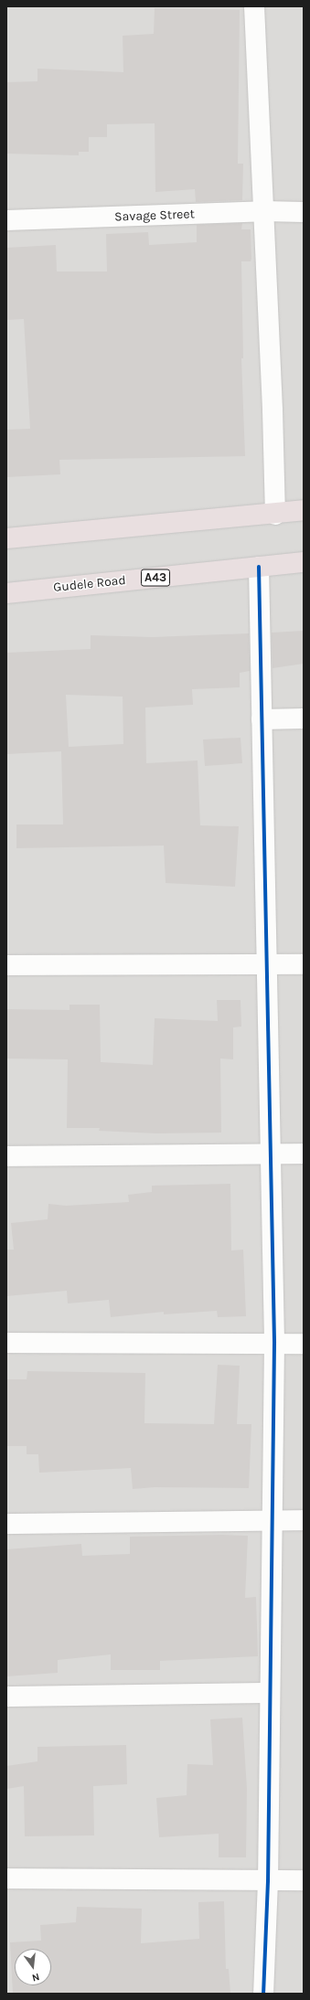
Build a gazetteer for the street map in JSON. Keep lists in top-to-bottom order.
{
  "streets": {
    "highway": ["A43", "Gudele Road"],
    "street": ["Savage Street"]
  },
  "north": "bottom"
}
